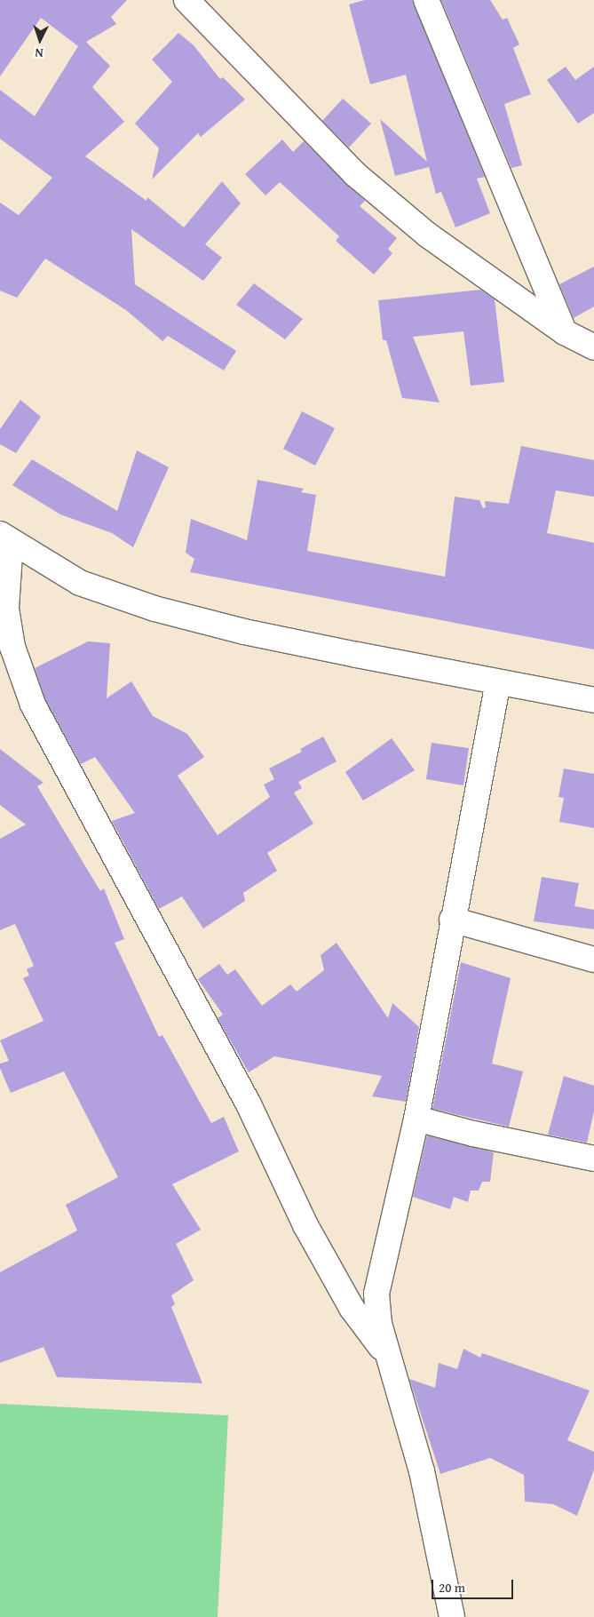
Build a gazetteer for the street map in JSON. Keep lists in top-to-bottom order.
{
  "scale_bar": "20 m",
  "north": "bottom"
}
